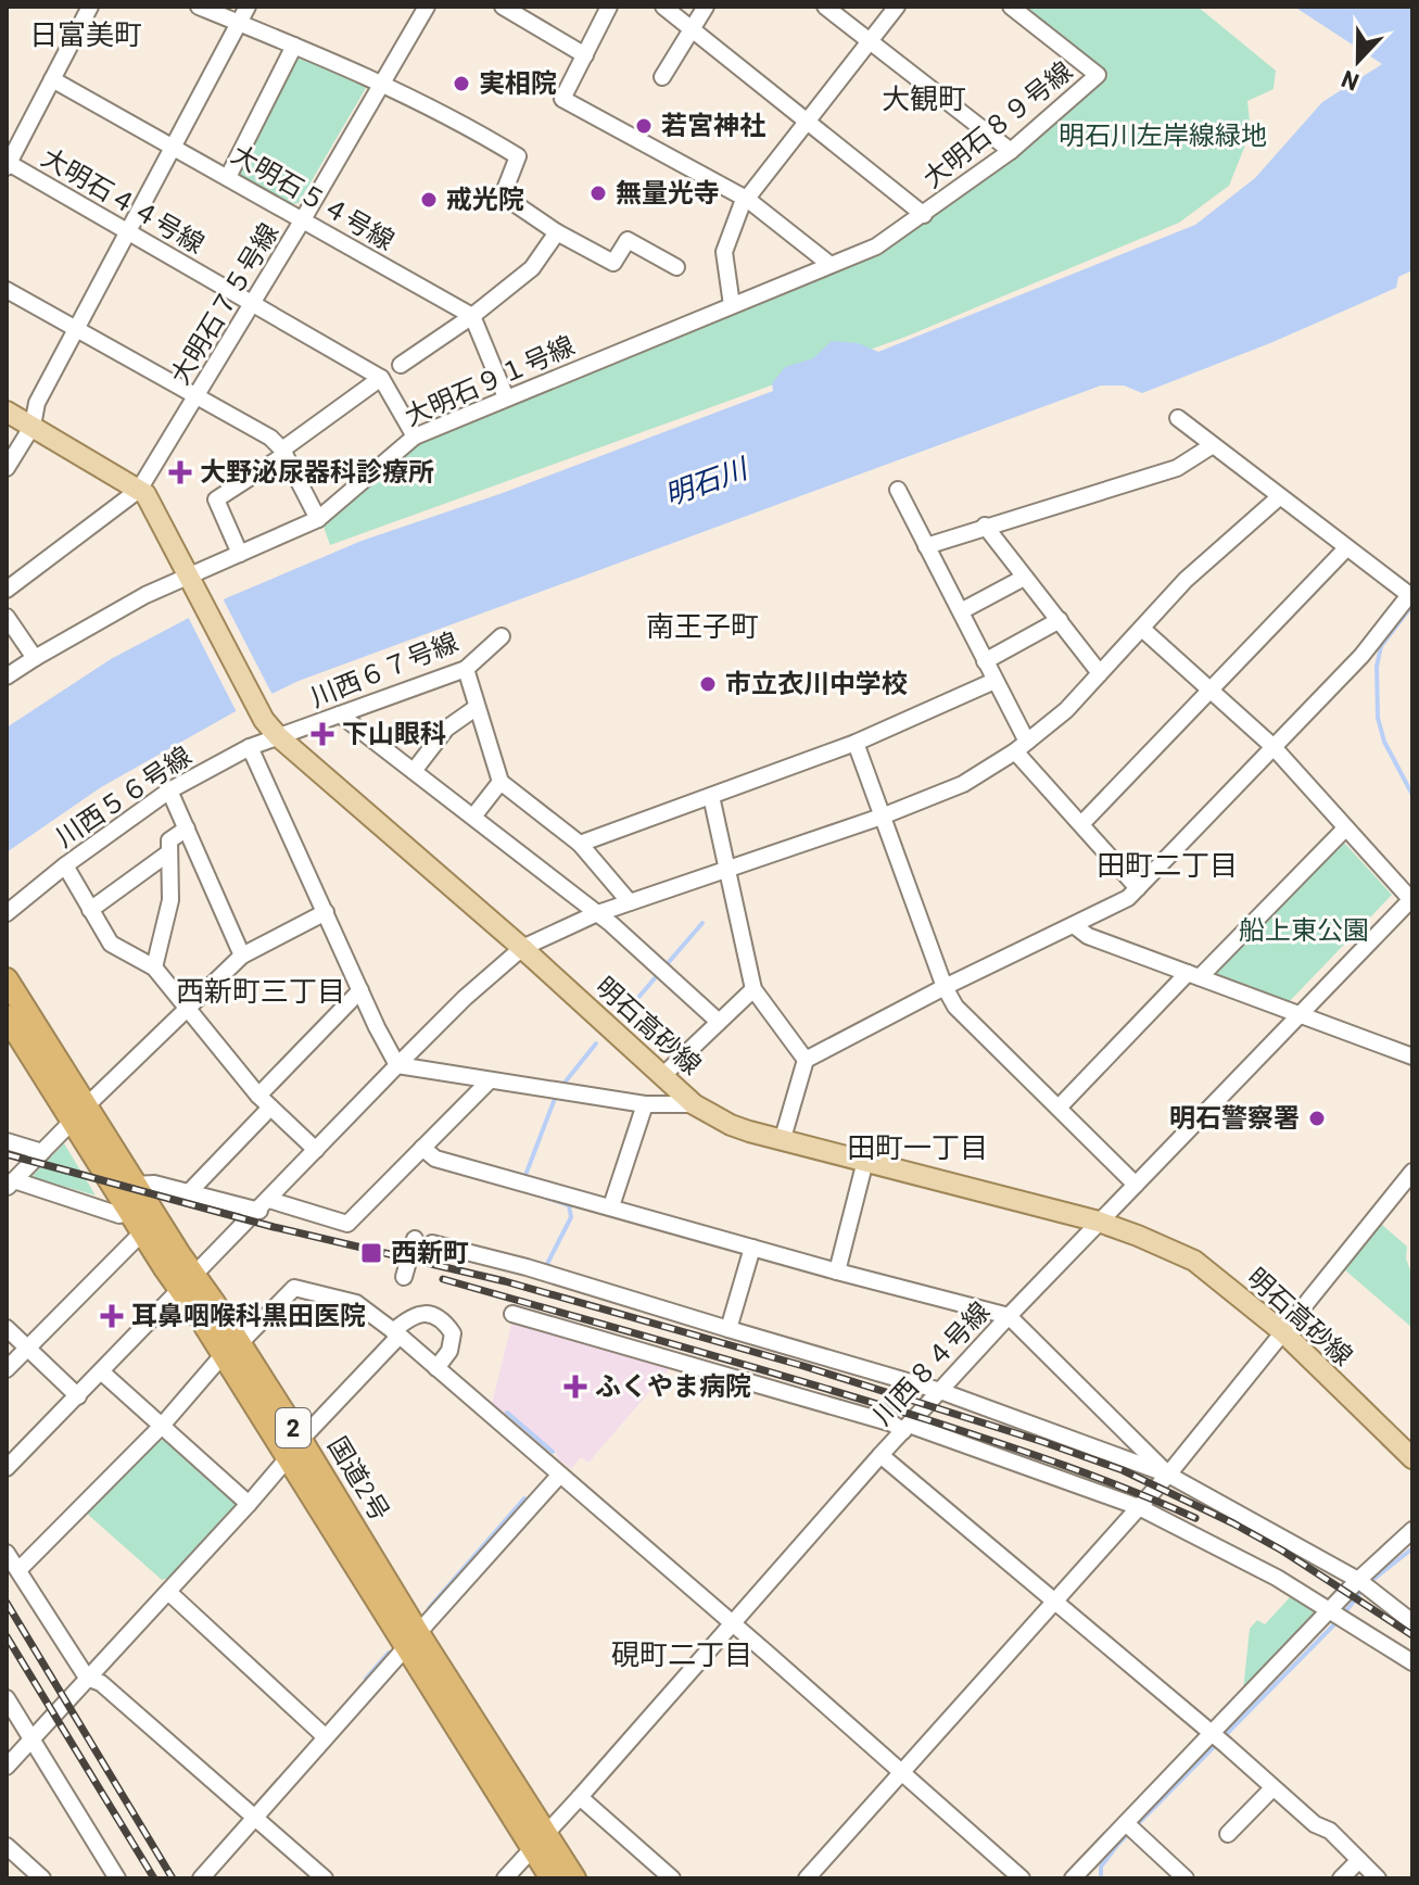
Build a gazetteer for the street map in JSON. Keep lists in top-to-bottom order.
{
  "streets": {
    "highway": ["2", "国道2号"],
    "main road": ["明石高砂線"],
    "street": [
      "大明石８９号線",
      "大明石５４号線",
      "大明石４４号線",
      "大明石７５号線",
      "大明石９１号線",
      "川西６７号線",
      "川西５６号線",
      "川西８４号線"
    ]
  },
  "crossings": [
    ["大明石８９号線", "大明石９１号線"],
    ["大明石５４号線", "大明石７５号線"],
    ["大明石４４号線", "大明石７５号線"],
    ["大明石４４号線", "大明石９１号線"],
    ["大明石７５号線", "明石高砂線"],
    ["大明石９１号線", "明石高砂線"],
    ["川西６７号線", "川西５６号線"],
    ["川西６７号線", "明石高砂線"],
    ["川西５６号線", "明石高砂線"],
    ["明石高砂線", "川西８４号線"],
    ["川西８４号線", "国道2号"]
  ],
  "districts": [
    "日富美町",
    "大観町",
    "南王子町",
    "田町二丁目",
    "西新町三丁目",
    "田町一丁目",
    "硯町二丁目"
  ],
  "water": ["明石川"],
  "parks": ["明石川左岸線緑地", "船上東公園"],
  "places": {
    "other": [
      "実相院",
      "若宮神社",
      "無量光寺",
      "戒光院",
      "市立衣川中学校",
      "明石警察署"
    ],
    "health": [
      "大野泌尿器科診療所",
      "下山眼科",
      "耳鼻咽喉科黒田医院",
      "ふくやま病院"
    ],
    "transit": ["西新町"]
  },
  "north": "bottom"
}
